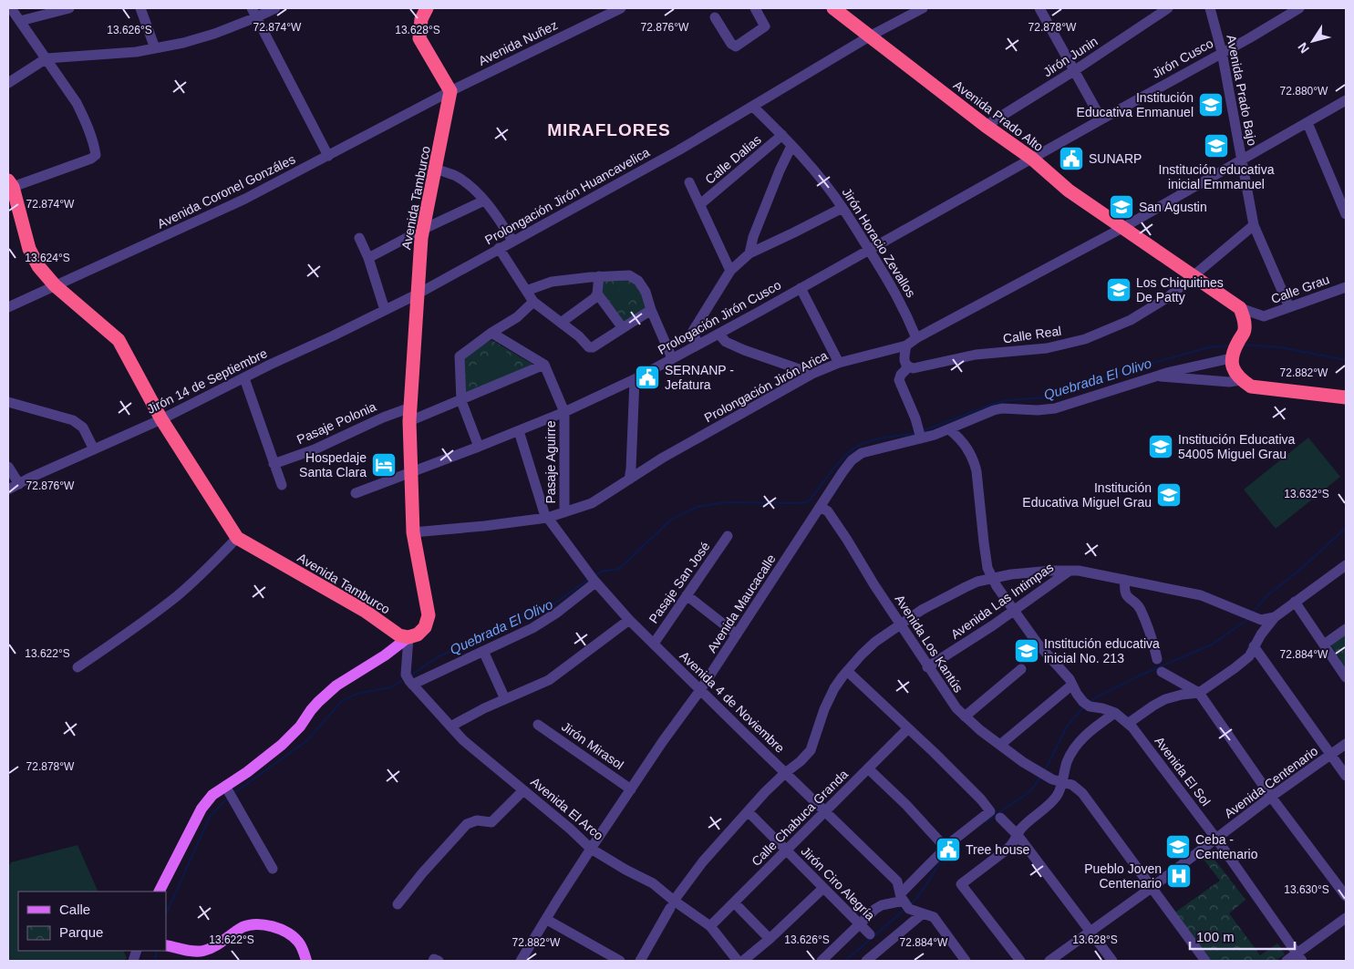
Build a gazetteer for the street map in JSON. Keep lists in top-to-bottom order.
{
  "streets": {
    "highway": ["Avenida Prado Alto", "Avenida Tamburco"],
    "street": [
      "Avenida Nuñez",
      "Jirón Junin",
      "Jirón Cusco",
      "Avenida Prado Bajo",
      "Calle Dalias",
      "Avenida Coronel Gonzáles",
      "Prolongación Jirón Huancavelica",
      "Jirón Horacio Zevallos",
      "Calle Grau",
      "Prologación Jirón Cusco",
      "Calle Real",
      "Jirón 14 de Septiembre",
      "Prolongación Jirón Arica",
      "Pasaje Polonia",
      "Pasaje Aguirre",
      "Pasaje San José",
      "Avenida Las Intimpas",
      "Avenida Maucacalle",
      "Avenida Los Kantús",
      "Avenida 4 de Noviembre",
      "Jirón Mirasol",
      "Avenida El Sol",
      "Avenida Centenario",
      "Avenida El Arco",
      "Calle Chabuca Granda",
      "Jirón Ciro Alegría"
    ]
  },
  "crossings": [
    ["Avenida Nuñez", "Avenida Coronel Gonzáles"],
    ["Avenida Nuñez", "Avenida Tamburco"],
    ["Jirón Junin", "Avenida Prado Alto"],
    ["Jirón Cusco", "Avenida Prado Bajo"],
    ["Jirón Cusco", "Avenida Prado Alto"],
    ["Jirón Cusco", "Prologación Jirón Cusco"],
    ["Avenida Prado Bajo", "Calle Grau"],
    ["Avenida Prado Bajo", "Calle Real"],
    ["Avenida Prado Bajo", "Prolongación Jirón Arica"],
    ["Avenida Prado Alto", "Prolongación Jirón Huancavelica"],
    ["Avenida Prado Alto", "Calle Grau"],
    ["Avenida Prado Alto", "Prologación Jirón Cusco"],
    ["Avenida Prado Alto", "Calle Real"],
    ["Avenida Prado Alto", "Prolongación Jirón Arica"],
    ["Calle Dalias", "Jirón Horacio Zevallos"],
    ["Avenida Coronel Gonzáles", "Avenida Tamburco"],
    ["Prolongación Jirón Huancavelica", "Avenida Tamburco"],
    ["Prolongación Jirón Huancavelica", "Jirón Horacio Zevallos"],
    ["Prolongación Jirón Huancavelica", "Jirón 14 de Septiembre"],
    ["Avenida Tamburco", "Prologación Jirón Cusco"],
    ["Avenida Tamburco", "Jirón 14 de Septiembre"],
    ["Avenida Tamburco", "Prolongación Jirón Arica"],
    ["Avenida Tamburco", "Pasaje Polonia"],
    ["Jirón Horacio Zevallos", "Prologación Jirón Cusco"],
    ["Jirón Horacio Zevallos", "Prolongación Jirón Arica"],
    ["Prologación Jirón Cusco", "Pasaje Aguirre"],
    ["Prologación Jirón Cusco", "Avenida 4 de Noviembre"],
    ["Prolongación Jirón Arica", "Pasaje Aguirre"],
    ["Prolongación Jirón Arica", "Avenida 4 de Noviembre"],
    ["Pasaje San José", "Avenida 4 de Noviembre"],
    ["Avenida Las Intimpas", "Avenida Los Kantús"],
    ["Avenida Maucacalle", "Avenida Los Kantús"],
    ["Avenida Maucacalle", "Avenida 4 de Noviembre"],
    ["Avenida Maucacalle", "Jirón Mirasol"],
    ["Avenida Maucacalle", "Avenida El Arco"],
    ["Avenida Los Kantús", "Avenida Centenario"],
    ["Avenida 4 de Noviembre", "Calle Chabuca Granda"],
    ["Avenida El Sol", "Avenida Centenario"],
    ["Avenida El Arco", "Calle Chabuca Granda"],
    ["Calle Chabuca Granda", "Jirón Ciro Alegría"]
  ],
  "districts": ["MIRAFLORES"],
  "water": ["Quebrada El Olivo"],
  "places": {
    "school or university": [
      "Institución Educativa Enmanuel",
      "Institución educativa inicial Emmanuel",
      "San Agustin",
      "Los Chiquitines De Patty",
      "Institución Educativa 54005 Miguel Grau",
      "Institución Educativa Miguel Grau",
      "Institución educativa inicial No. 213",
      "Ceba - Centenario"
    ],
    "public building": ["SUNARP", "SERNANP - Jefatura", "Tree house"],
    "hotel": ["Hospedaje Santa Clara"],
    "hospital": ["Pueblo Joven Centenario"]
  },
  "legend": ["Calle", "Parque"],
  "scale_bar": "100 m",
  "north": "bottom left",
  "coordinates": [
    "72.874°W",
    "72.876°W",
    "72.878°W",
    "13.626°S",
    "13.628°S",
    "72.880°W",
    "13.624°S",
    "72.882°W",
    "13.632°S",
    "13.622°S",
    "72.884°W",
    "13.630°S"
  ]
}
